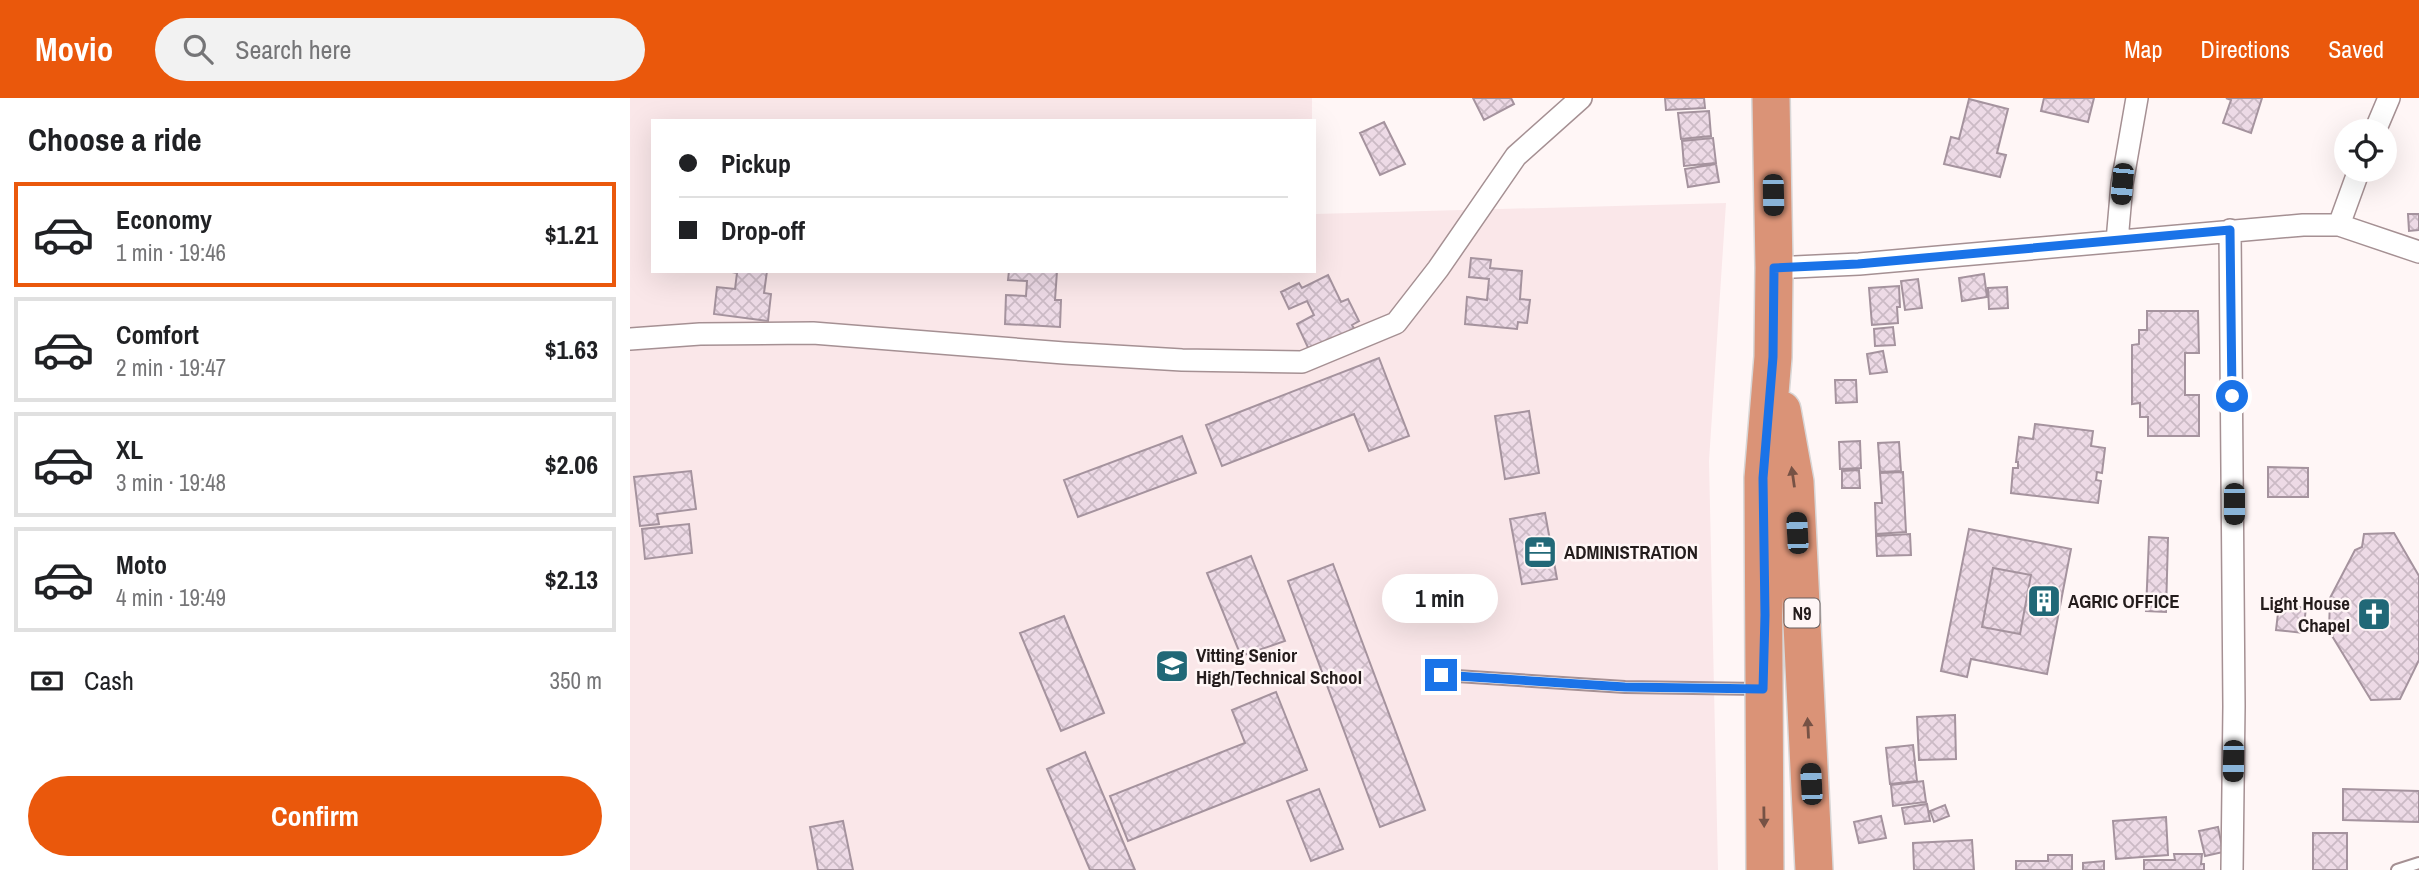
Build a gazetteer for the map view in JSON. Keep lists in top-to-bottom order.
{
  "streets": {
    "highway": ["N9"]
  },
  "places": {
    "office": ["ADMINISTRATION"],
    "building": ["AGRIC OFFICE"],
    "church": ["Light House Chapel"],
    "school or university": ["Vitting Senior High/Technical School"]
  },
  "page": {
    "header": "Movio",
    "search": "Search here",
    "nav": ["Map", "Directions", "Saved"],
    "heading": "Choose a ride",
    "banner": ["Pickup", "Drop-off"],
    "list": [
      {
        "name": "Economy",
        "note": "1 min · 19:46",
        "value": "$1.21"
      },
      {
        "name": "Comfort",
        "note": "2 min · 19:47",
        "value": "$1.63"
      },
      {
        "name": "XL",
        "note": "3 min · 19:48",
        "value": "$2.06"
      },
      {
        "name": "Moto",
        "note": "4 min · 19:49",
        "value": "$2.13"
      }
    ],
    "bubble": "1 min",
    "pay": ["Cash", "350 m"],
    "buttons": "Confirm"
  }
}
